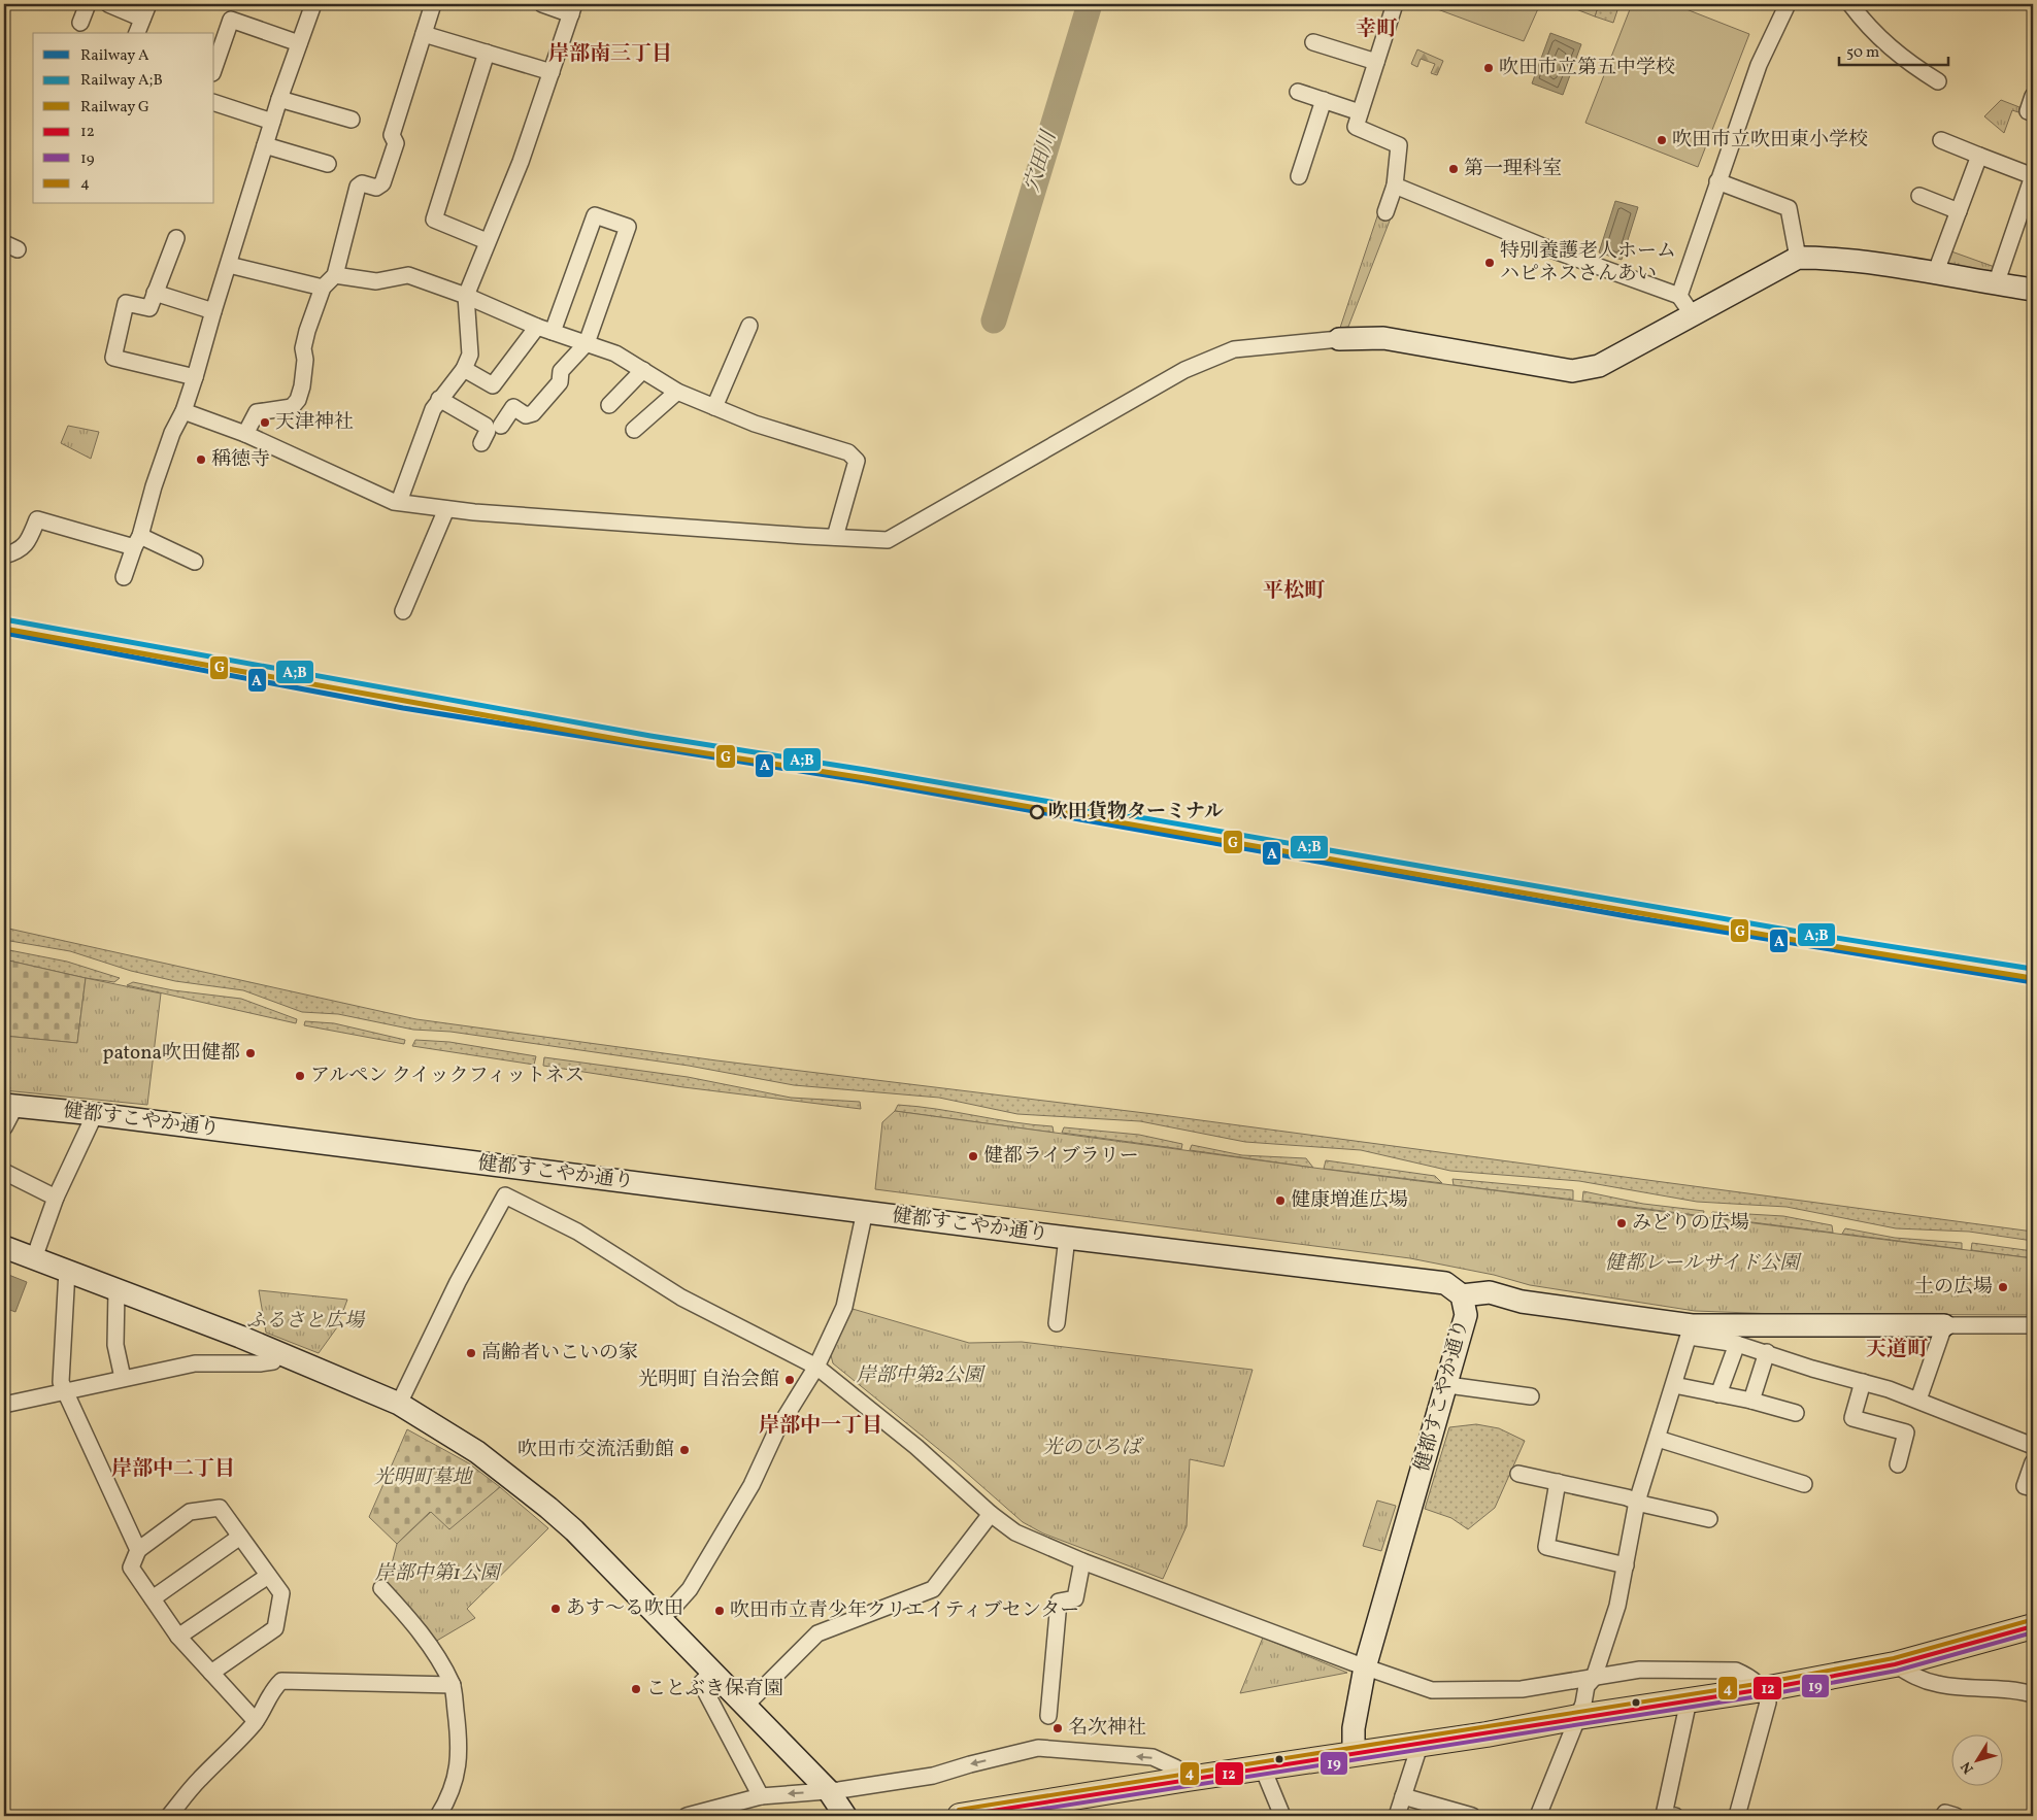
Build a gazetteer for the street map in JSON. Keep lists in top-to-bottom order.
{
  "streets": {
    "street": ["健都すこやか通り"]
  },
  "districts": [
    "幸町",
    "岸部南三丁目",
    "平松町",
    "天道町",
    "岸部中一丁目",
    "岸部中二丁目"
  ],
  "water": ["穴田川"],
  "parks": [
    "健都レールサイド公園",
    "ふるさと広場",
    "岸部中第2公園",
    "光のひろば",
    "光明町墓地",
    "岸部中第1公園"
  ],
  "places": [
    "吹田市立第五中学校",
    "吹田市立吹田東小学校",
    "第一理科室",
    "特別養護老人ホーム ハピネスさんあい",
    "天津神社",
    "稱徳寺",
    "吹田貨物ターミナル",
    "patona吹田健都",
    "アルペン クイックフィットネス",
    "健都ライブラリー",
    "健康増進広場",
    "みどりの広場",
    "土の広場",
    "高齢者いこいの家",
    "光明町 自治会館",
    "吹田市交流活動館",
    "あす～る吹田",
    "吹田市立青少年クリエイティブセンター",
    "ことぶき保育園",
    "名次神社"
  ],
  "lines": [
    "rail line A;B",
    "rail line G",
    "rail line A",
    "transit line 4",
    "transit line 12",
    "transit line 19"
  ],
  "legend": [
    "Railway A",
    "Railway A;B",
    "Railway G",
    "12",
    "19",
    "4"
  ],
  "scale_bar": "50 m",
  "north": "bottom left"
}
